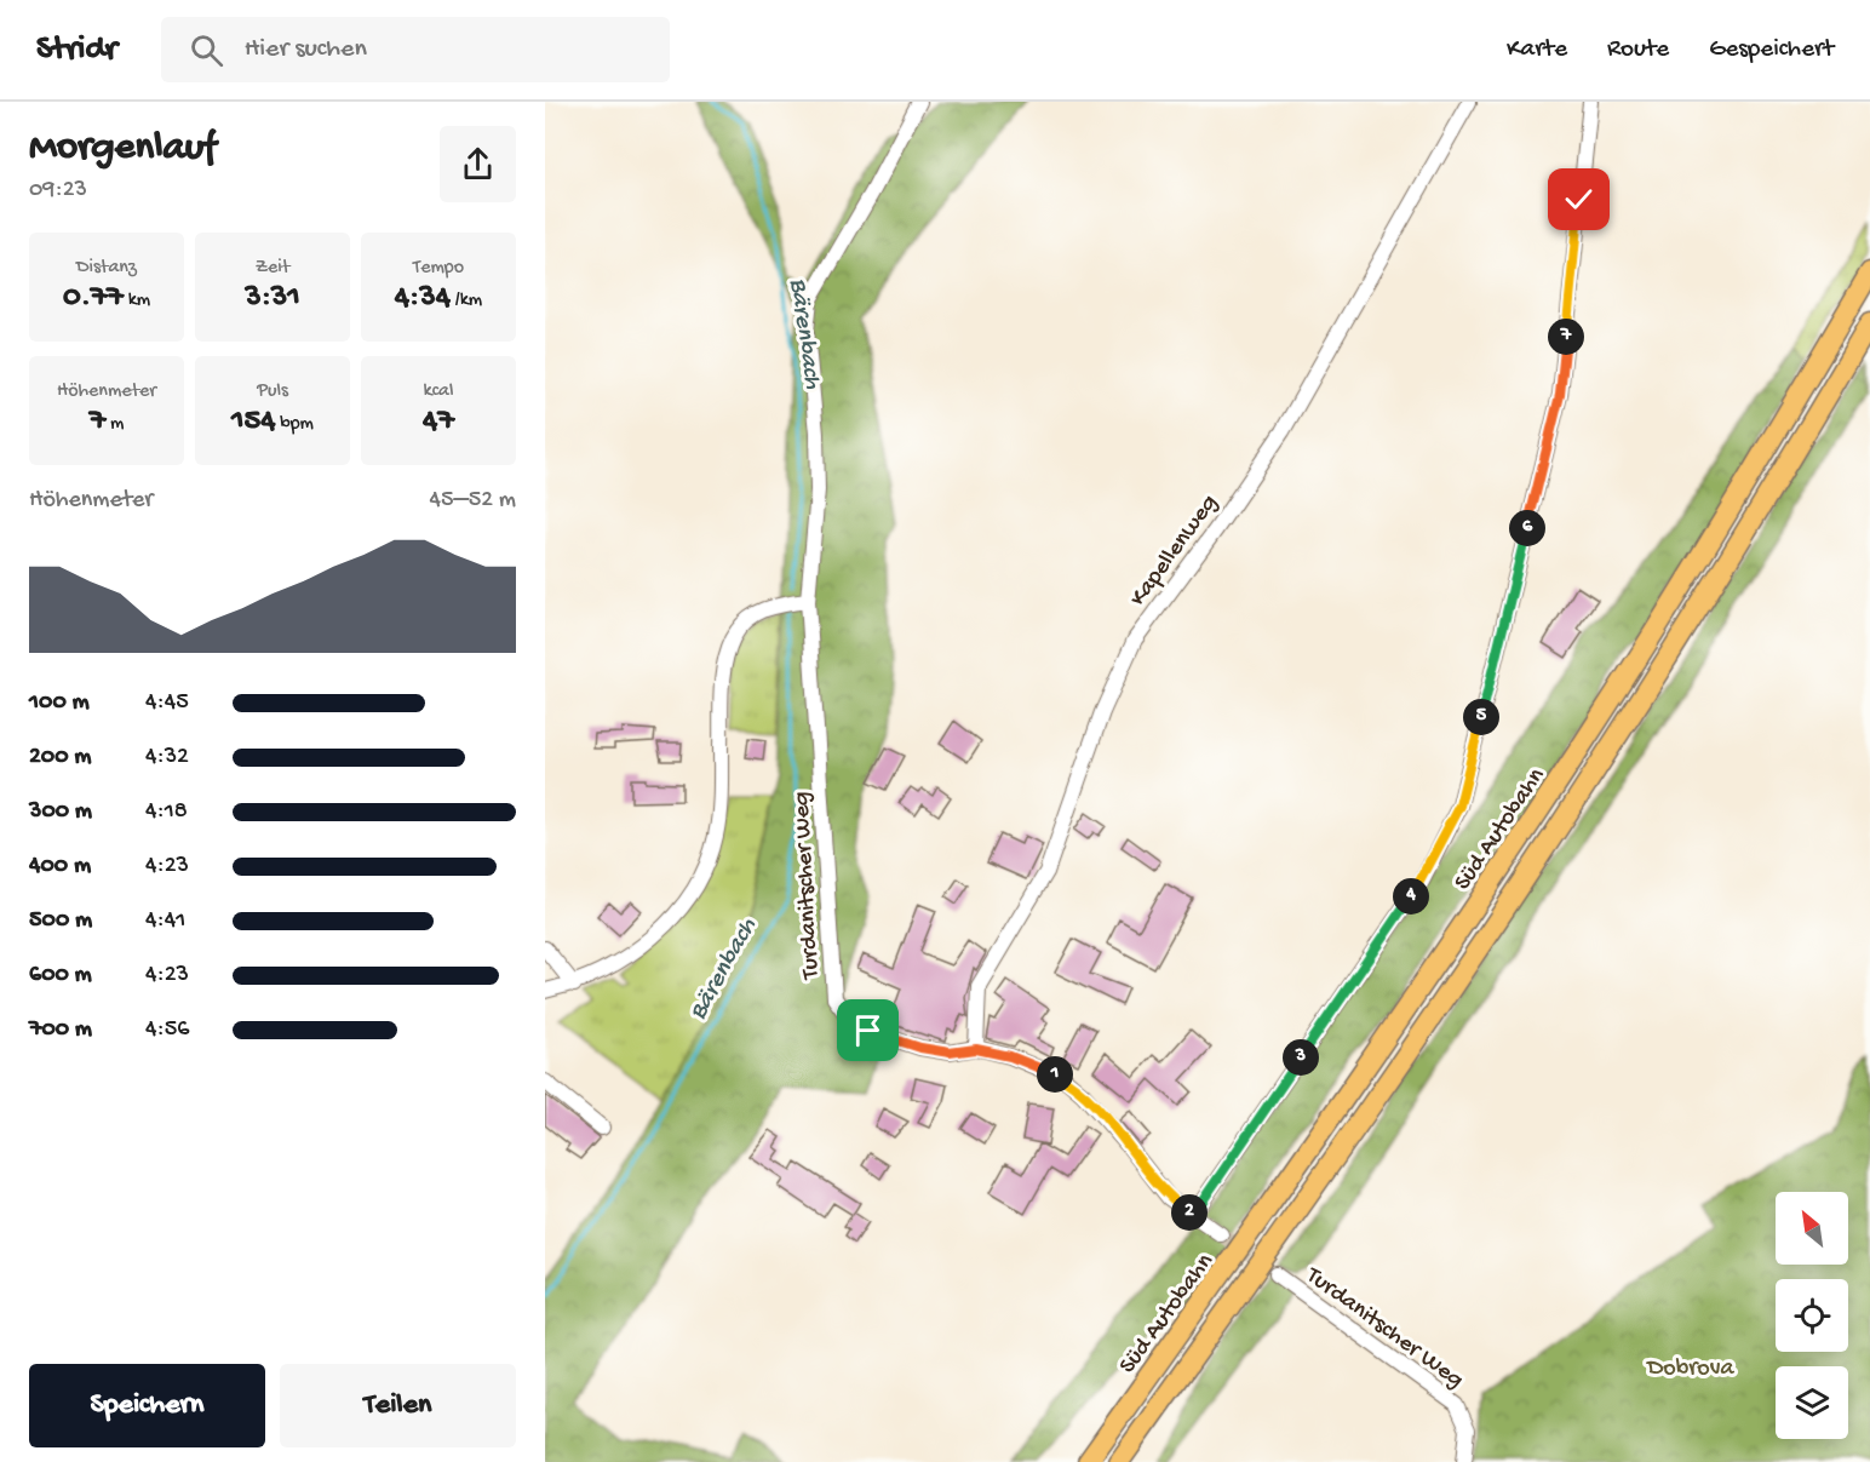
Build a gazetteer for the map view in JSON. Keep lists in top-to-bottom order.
{
  "streets": {
    "highway": ["Süd Autobahn"],
    "street": ["Kapellenweg", "Turdanitscher Weg"]
  },
  "crossings": [
    ["Kapellenweg", "Turdanitscher Weg"]
  ],
  "water": ["Bärenbach"],
  "parks": ["Dobrova"],
  "north": "top left",
  "page": {
    "header": "Stridr",
    "search": "Hier suchen",
    "nav": ["Karte", "Route", "Gespeichert"],
    "heading": ["Morgenlauf", "09:23"],
    "stats": [
      ["Distanz", "0.77 km"],
      ["Zeit", "3:31"],
      ["Tempo", "4:34 /km"],
      ["Höhenmeter", "7 m"],
      ["Puls", "154 bpm"],
      ["kcal", "47"]
    ],
    "pins": [
      "7",
      "6",
      "5",
      "4",
      "3",
      "1",
      "2"
    ],
    "chart": ["Höhenmeter", "45–52 m"],
    "list": [
      {
        "name": "100 m",
        "note": "4:45"
      },
      {
        "name": "200 m",
        "note": "4:32"
      },
      {
        "name": "300 m",
        "note": "4:18"
      },
      {
        "name": "400 m",
        "note": "4:23"
      },
      {
        "name": "500 m",
        "note": "4:41"
      },
      {
        "name": "600 m",
        "note": "4:23"
      },
      {
        "name": "700 m",
        "note": "4:56"
      }
    ],
    "buttons": ["Speichern", "Teilen"]
  }
}
